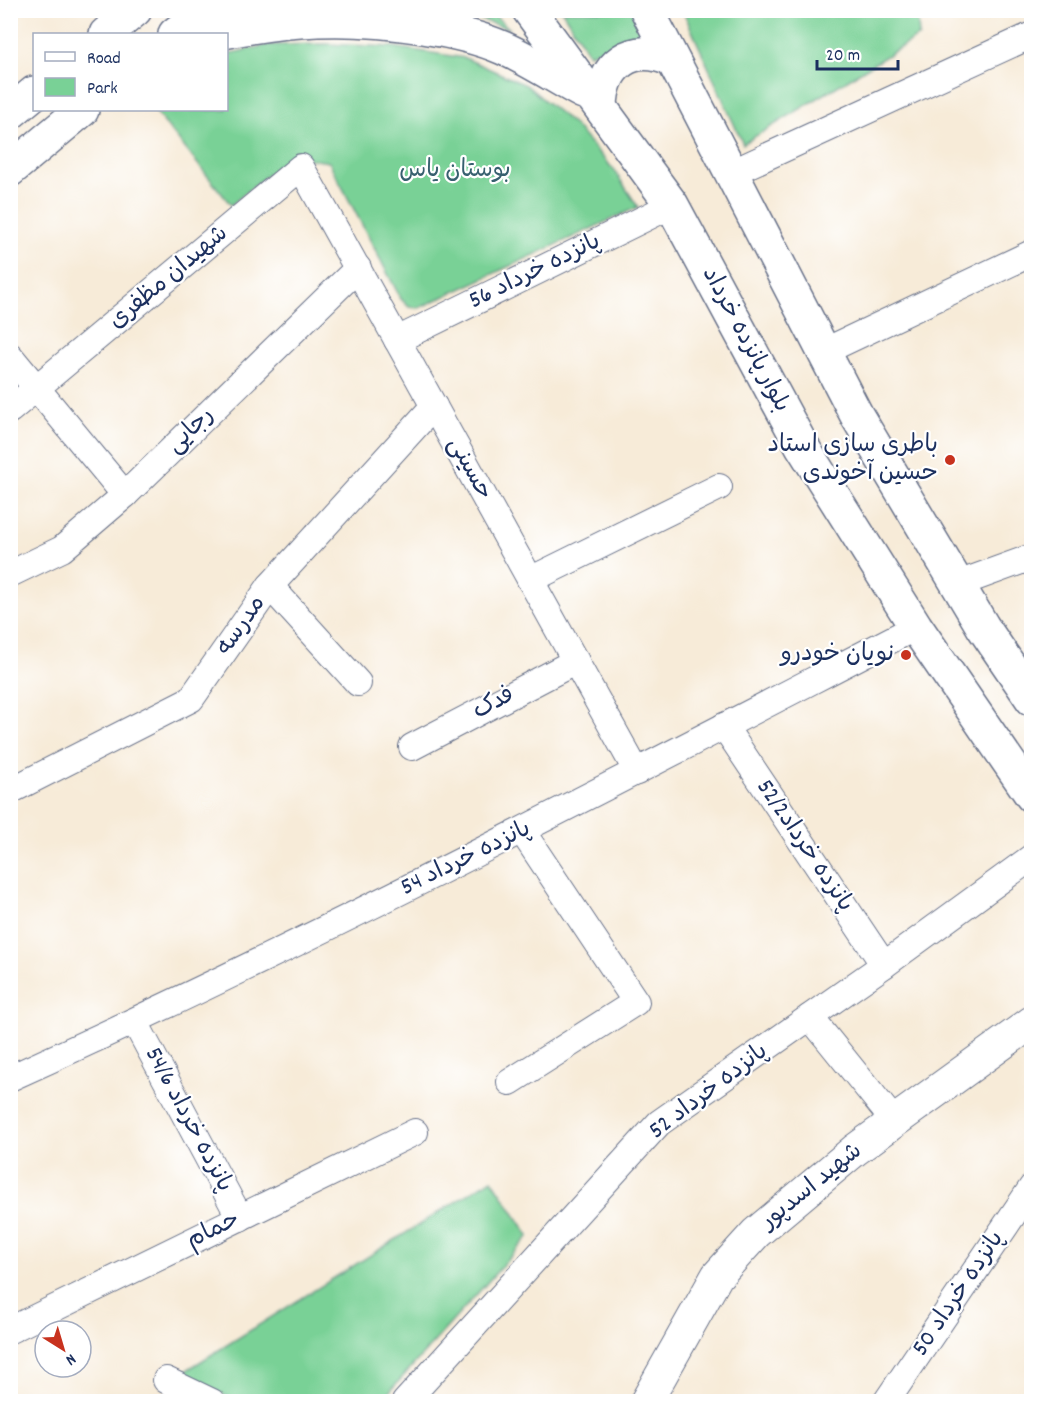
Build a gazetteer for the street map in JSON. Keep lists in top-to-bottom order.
{
  "streets": {
    "main road": ["بلوار پانزده خرداد"],
    "street": [
      "پانزده خرداد 56",
      "شهیدان مظفری",
      "رجایی",
      "حسینی",
      "مدرسه",
      "فدک",
      "پانزده خرداد52/2",
      "پانزده خرداد 54",
      "پانزده خرداد 52",
      "پانزده خرداد 54/6",
      "شهید اسدپور",
      "حمام",
      "پانزده خرداد 50"
    ]
  },
  "crossings": [
    ["پانزده خرداد 56", "بلوار پانزده خرداد"],
    ["پانزده خرداد 56", "حسینی"],
    ["شهیدان مظفری", "حسینی"],
    ["بلوار پانزده خرداد", "پانزده خرداد 54"],
    ["رجایی", "حسینی"],
    ["حسینی", "مدرسه"],
    ["حسینی", "فدک"],
    ["حسینی", "پانزده خرداد 54"],
    ["پانزده خرداد52/2", "پانزده خرداد 54"],
    ["پانزده خرداد52/2", "پانزده خرداد 52"],
    ["پانزده خرداد 54", "پانزده خرداد 54/6"],
    ["پانزده خرداد 54/6", "حمام"]
  ],
  "parks": ["بوستان یاس"],
  "places": ["باطری سازی استاد حسین آخوندی", "نویان خودرو"],
  "legend": ["Road", "Park"],
  "scale_bar": "20 m",
  "north": "bottom right"
}
